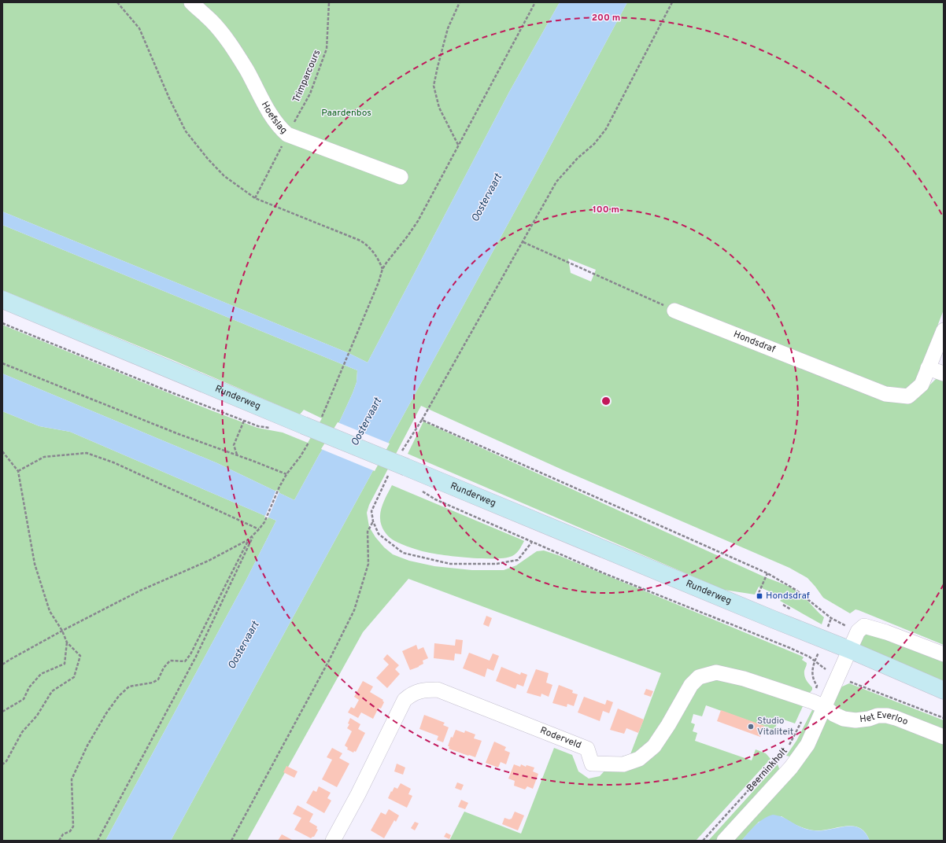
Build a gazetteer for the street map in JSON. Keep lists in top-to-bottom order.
{
  "streets": {
    "street": [
      "Hoefslag",
      "Hondsdraf",
      "Runderweg",
      "Het Everloo",
      "Roderveld",
      "Beerninkholt"
    ],
    "path": ["Trimparcours"]
  },
  "crossings": [
    ["Trimparcours", "Hoefslag"],
    ["Runderweg", "Beerninkholt"],
    ["Het Everloo", "Roderveld"],
    ["Het Everloo", "Beerninkholt"],
    ["Roderveld", "Beerninkholt"]
  ],
  "water": ["Oostervaart"],
  "parks": ["Paardenbos"],
  "places": {
    "transit": ["Hondsdraf"],
    "other": ["Studio Vitaliteit"]
  },
  "rings": ["200 m", "100 m"]
}
